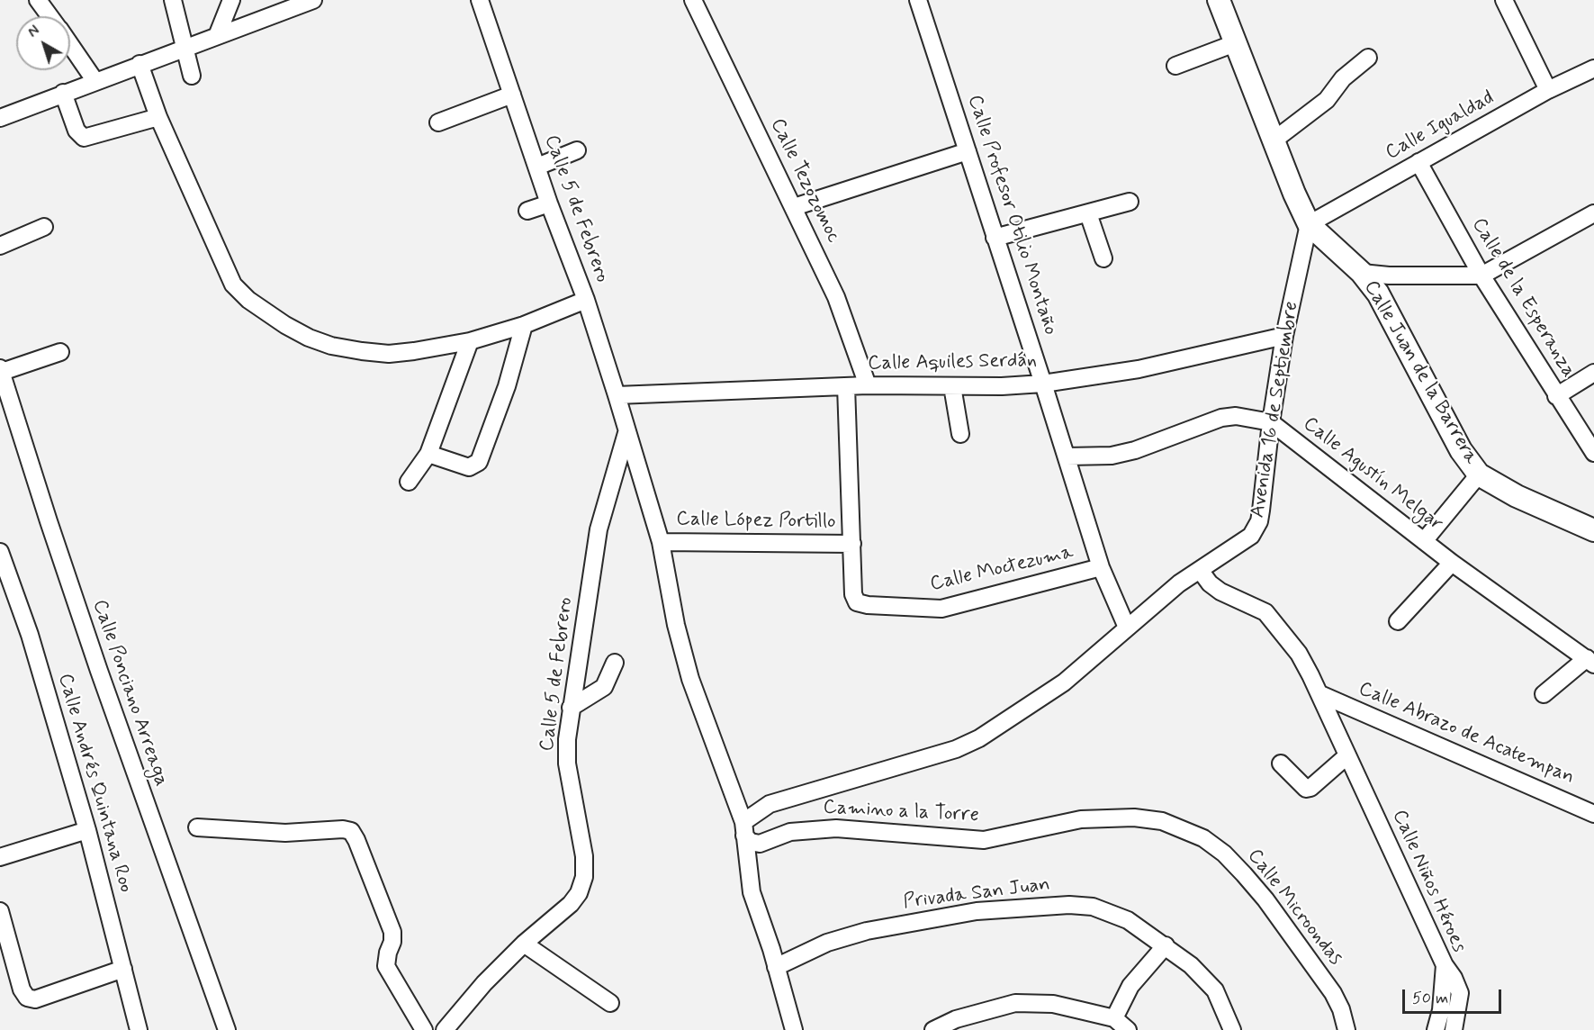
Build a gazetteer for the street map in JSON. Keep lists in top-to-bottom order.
{
  "streets": {
    "street": [
      "Calle Igualdad",
      "Calle Tezozomoc",
      "Calle 5 de Febrero",
      "Calle Profesor Otilio Montaño",
      "Calle de la Esperanza",
      "Calle Aquiles Serdán",
      "Calle Juan de la Barrera",
      "Avenida 16 de Septiembre",
      "Calle Agustín Melgar",
      "Calle López Portillo",
      "Calle Moctezuma",
      "Calle Ponciano Arreaga",
      "Calle Abrazo de Acatempan",
      "Calle Andrés Quintana Roo",
      "Camino a la Torre",
      "Calle Niños Héroes",
      "Privada San Juan",
      "Calle Microondas"
    ]
  },
  "crossings": [
    ["Calle Igualdad", "Calle de la Esperanza"],
    ["Calle Igualdad", "Calle Juan de la Barrera"],
    ["Calle Igualdad", "Avenida 16 de Septiembre"],
    ["Calle Tezozomoc", "Calle Aquiles Serdán"],
    ["Calle 5 de Febrero", "Calle Aquiles Serdán"],
    ["Calle 5 de Febrero", "Avenida 16 de Septiembre"],
    ["Calle 5 de Febrero", "Calle López Portillo"],
    ["Calle 5 de Febrero", "Camino a la Torre"],
    ["Calle 5 de Febrero", "Privada San Juan"],
    ["Calle Profesor Otilio Montaño", "Calle Aquiles Serdán"],
    ["Calle Profesor Otilio Montaño", "Avenida 16 de Septiembre"],
    ["Calle Profesor Otilio Montaño", "Calle Agustín Melgar"],
    ["Calle Profesor Otilio Montaño", "Calle Moctezuma"],
    ["Calle Aquiles Serdán", "Avenida 16 de Septiembre"],
    ["Calle Juan de la Barrera", "Avenida 16 de Septiembre"],
    ["Avenida 16 de Septiembre", "Calle Agustín Melgar"],
    ["Avenida 16 de Septiembre", "Camino a la Torre"],
    ["Avenida 16 de Septiembre", "Calle Niños Héroes"],
    ["Calle López Portillo", "Calle Moctezuma"],
    ["Calle Abrazo de Acatempan", "Calle Niños Héroes"],
    ["Camino a la Torre", "Calle Microondas"]
  ],
  "scale_bar": "50 m",
  "north": "top left"
}
